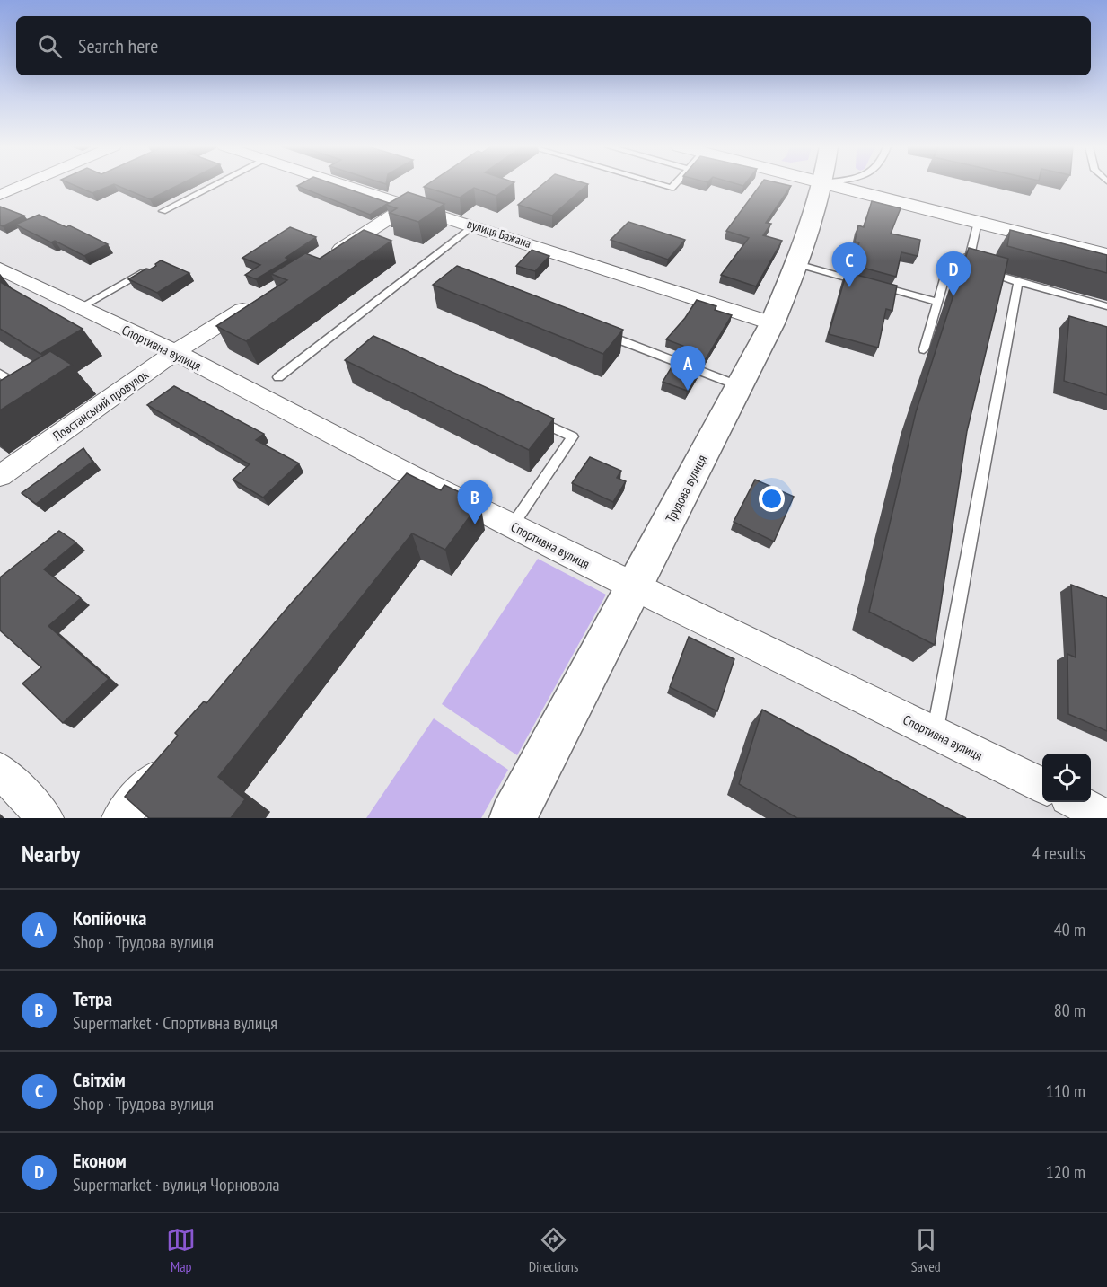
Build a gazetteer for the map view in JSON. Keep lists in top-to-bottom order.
{
  "streets": {
    "main road": ["Трудова вулиця"],
    "street": ["вулиця Бажана", "Спортивна вулиця", "Повстанський провулок"]
  },
  "crossings": [
    ["вулиця Бажана", "Трудова вулиця"],
    ["Спортивна вулиця", "Повстанський провулок"],
    ["Спортивна вулиця", "Трудова вулиця"]
  ],
  "page": {
    "search": "Search here",
    "pins": [
      "C",
      "D",
      "A",
      "B"
    ],
    "heading": ["Nearby", "4 results"],
    "list": [
      {
        "mark": "A",
        "name": "Копійочка",
        "note": "Shop · Трудова вулиця",
        "value": "40 m"
      },
      {
        "mark": "B",
        "name": "Тетра",
        "note": "Supermarket · Спортивна вулиця",
        "value": "80 m"
      },
      {
        "mark": "C",
        "name": "Світхім",
        "note": "Shop · Трудова вулиця",
        "value": "110 m"
      },
      {
        "mark": "D",
        "name": "Економ",
        "note": "Supermarket · вулиця Чорновола",
        "value": "120 m"
      }
    ],
    "nav": ["Map", "Directions", "Saved"]
  }
}
